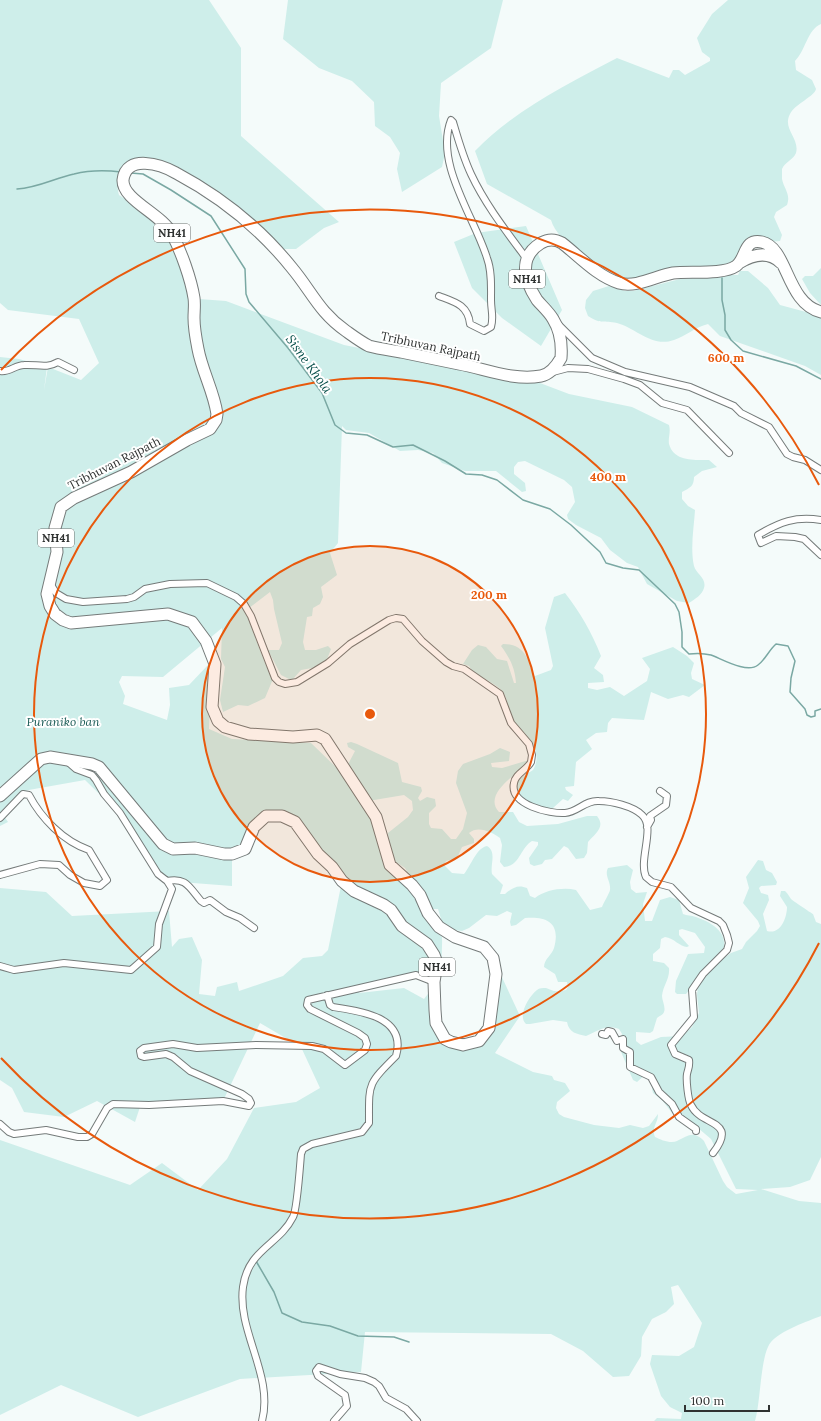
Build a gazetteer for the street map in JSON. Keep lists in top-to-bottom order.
{
  "streets": {
    "highway": ["NH41", "Tribhuvan Rajpath"]
  },
  "crossings": [
    ["NH41", "Tribhuvan Rajpath"]
  ],
  "water": ["Sisne Khola"],
  "parks": ["Puraniko ban"],
  "scale_bar": "100 m",
  "rings": ["600 m", "400 m", "200 m"]
}
